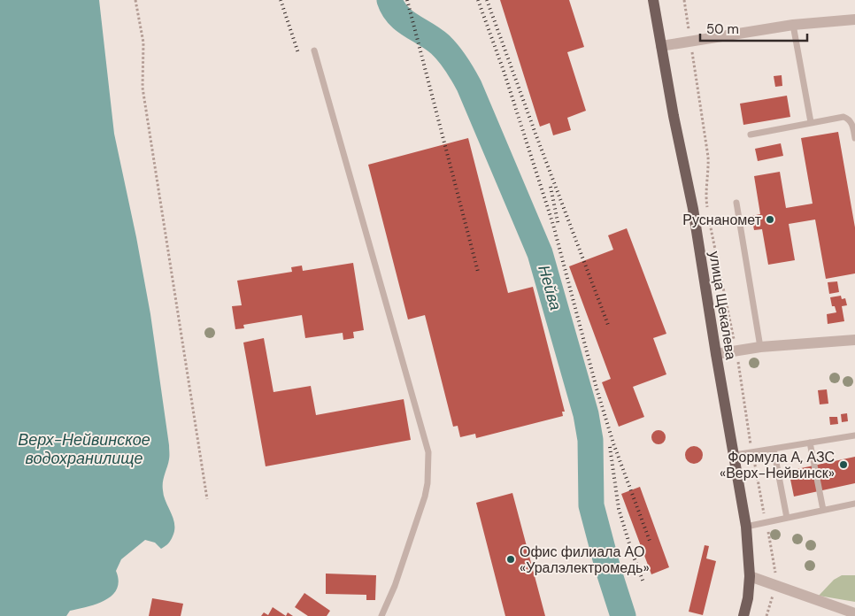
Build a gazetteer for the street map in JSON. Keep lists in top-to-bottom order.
{
  "streets": {
    "main road": ["улица Щекалева"]
  },
  "water": ["Нейва", "Верх-Нейвинское водохранилище"],
  "places": ["Руснаномет", "Формула А, АЗС «Верх-Нейвинск»", "Офис филиала АО «Уралэлектромедь»"],
  "scale_bar": "50 m"
}
